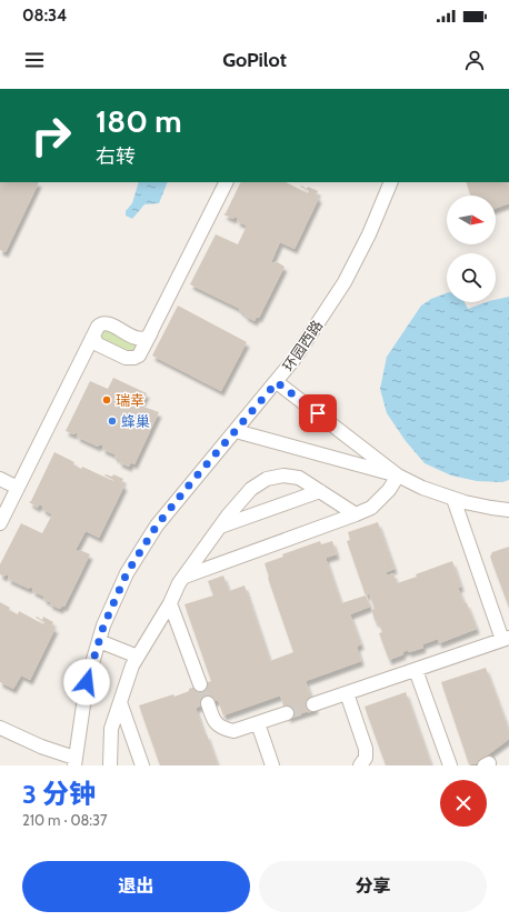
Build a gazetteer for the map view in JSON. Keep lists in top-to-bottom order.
{
  "streets": {
    "street": ["环园西路"]
  },
  "places": ["瑞幸", "蜂巢"],
  "north": "right",
  "page": {
    "status": "08:34",
    "header": "GoPilot",
    "turn": ["180 m", "右转"],
    "heading": ["3 分钟", "210 m · 08:37"],
    "buttons": ["退出", "分享"]
  }
}
